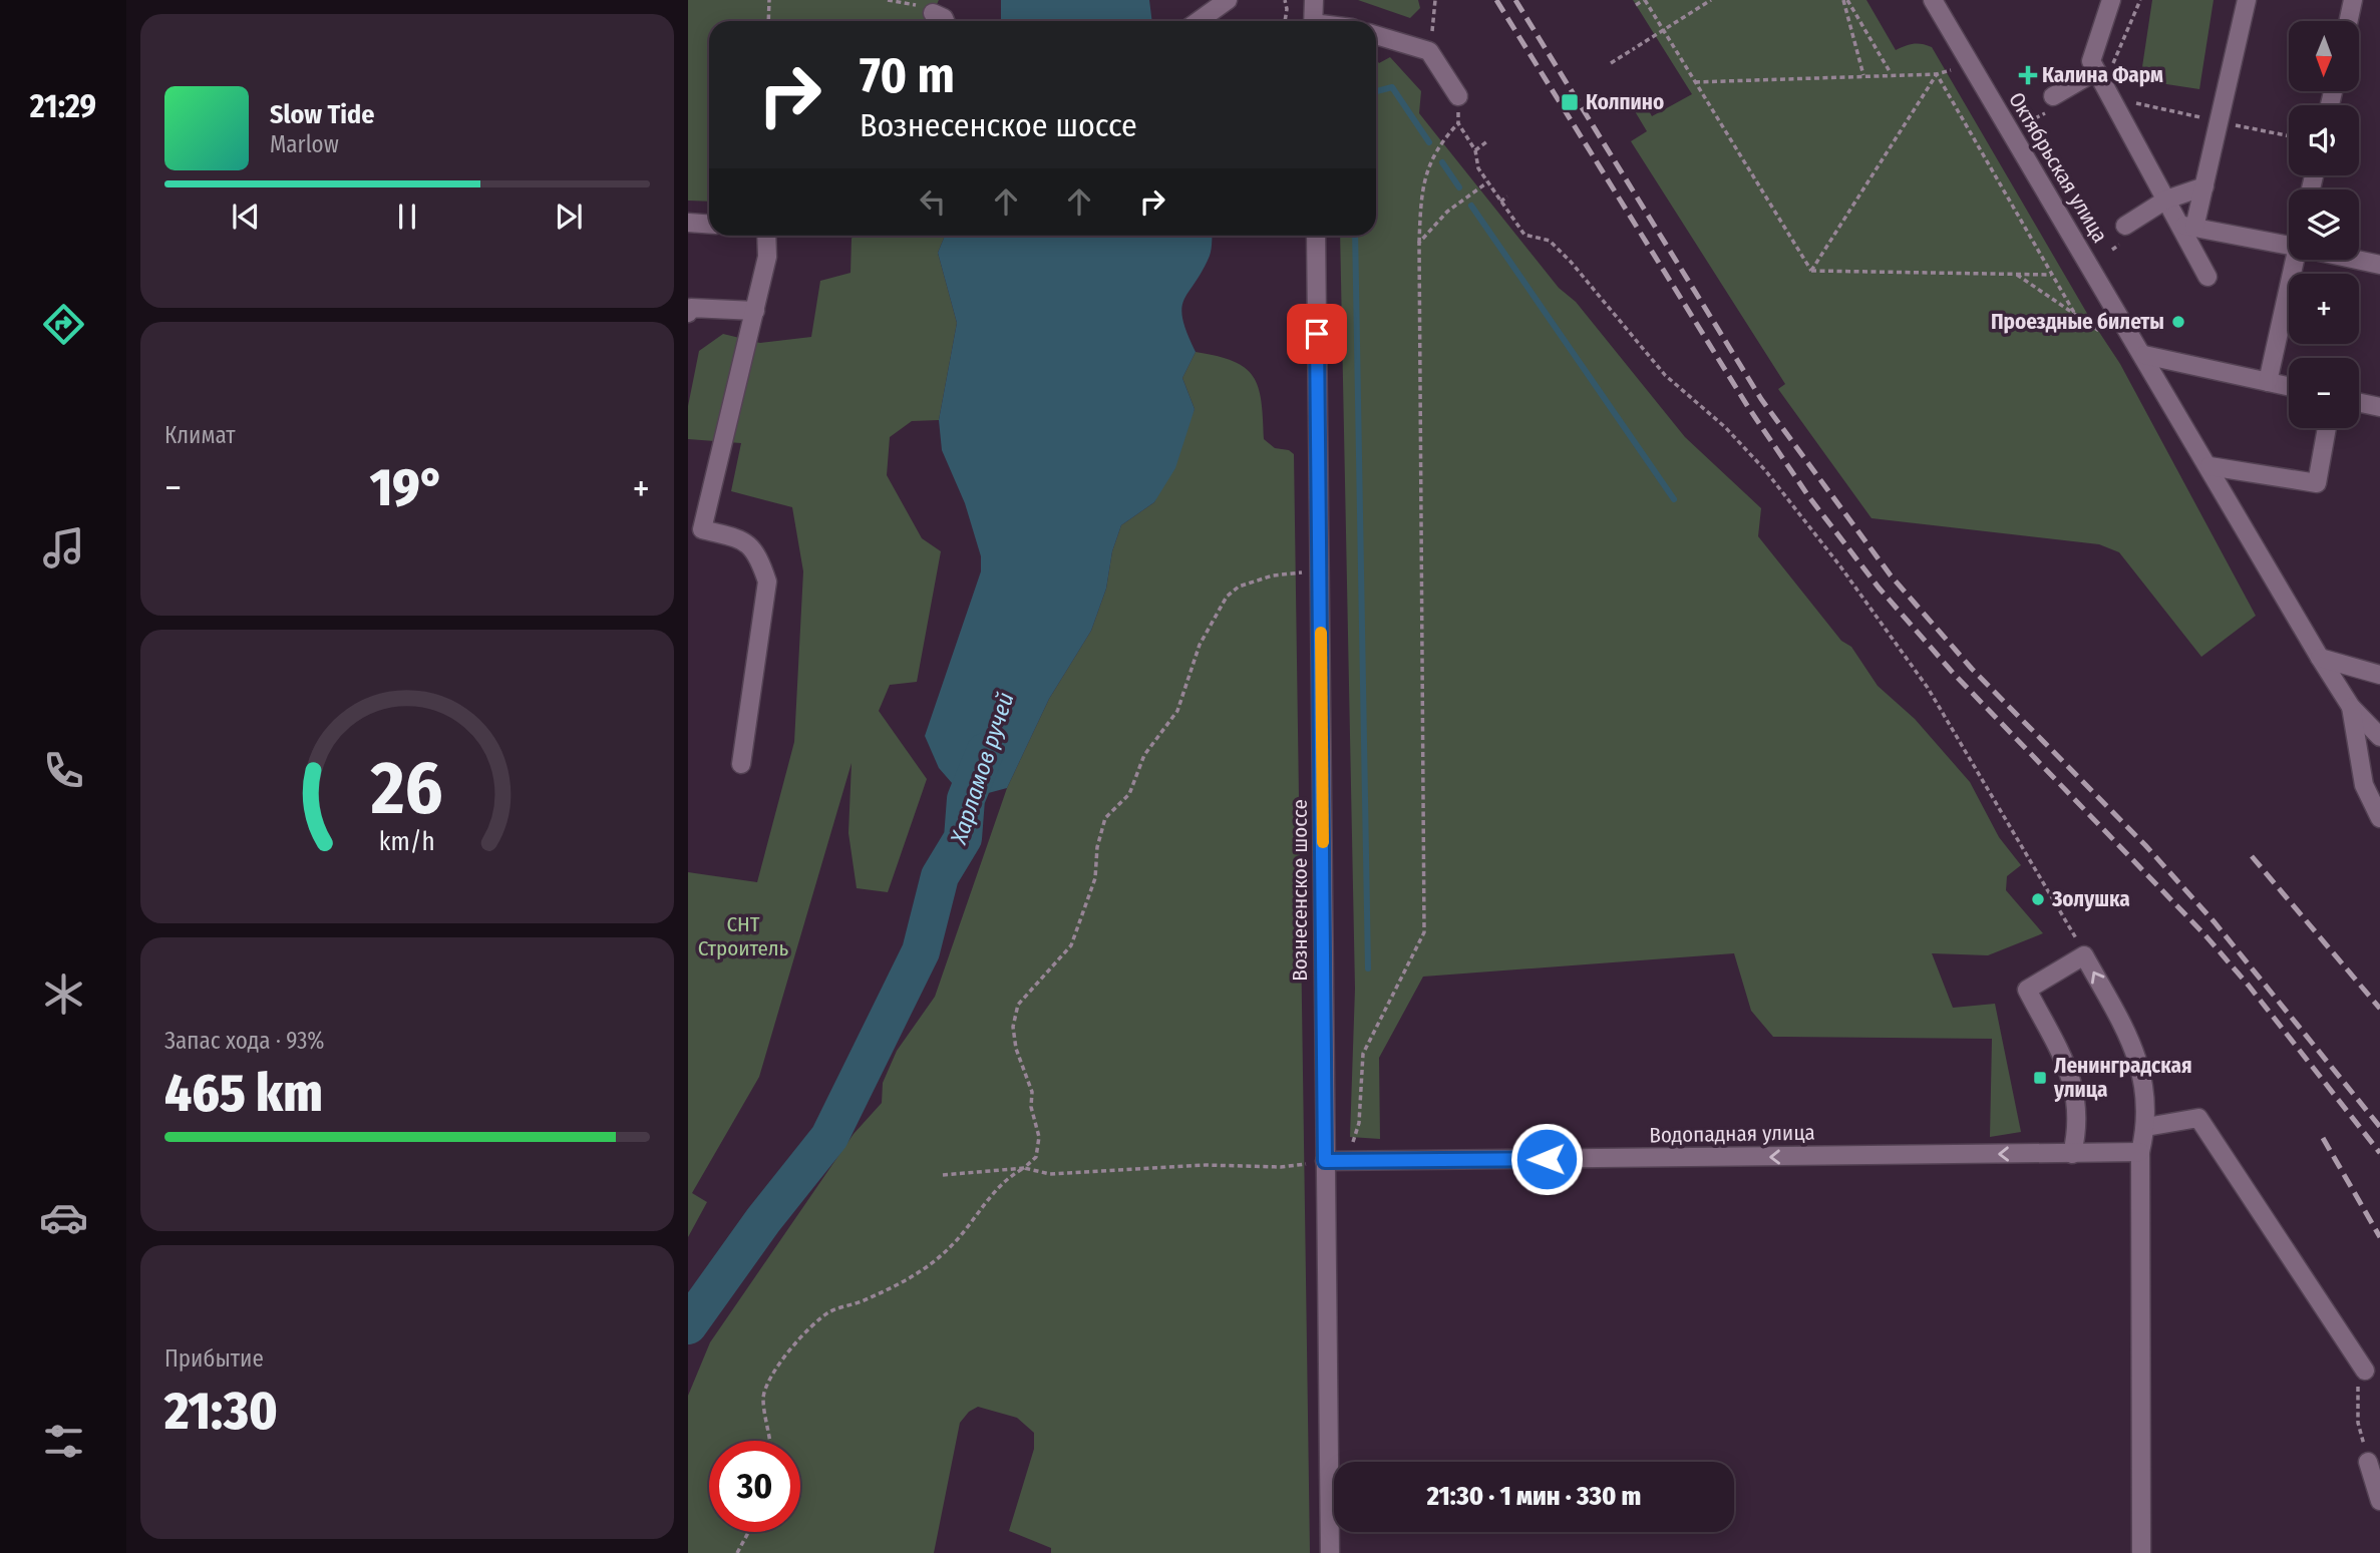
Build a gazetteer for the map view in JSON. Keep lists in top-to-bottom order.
{
  "streets": {
    "street": ["Октябрьская улица", "Вознесенское шоссе", "Водопадная улица"]
  },
  "crossings": [
    ["Вознесенское шоссе", "Водопадная улица"]
  ],
  "one_way": ["Водопадная улица"],
  "water": ["Харламов ручей"],
  "parks": ["СНТ Строитель"],
  "places": {
    "health": ["Калина Фарм"],
    "transit": ["Колпино", "Ленинградская улица"],
    "other": ["Проездные билеты", "Золушка"]
  },
  "north": "bottom",
  "page": {
    "tabs": "21:29",
    "map_buttons": ["+", "−"],
    "turn": ["70 m", "Вознесенское шоссе"],
    "song": ["Slow Tide", "Marlow"],
    "tile": [
      "Климат",
      ["Запас хода · 93%", "465 km"],
      ["Прибытие", "21:30"]
    ],
    "heat": ["−", "19°", "+"],
    "limit": "30",
    "trip": "21:30 · 1 мин · 330 m",
    "gauge": ["26", "km/h"]
  }
}
